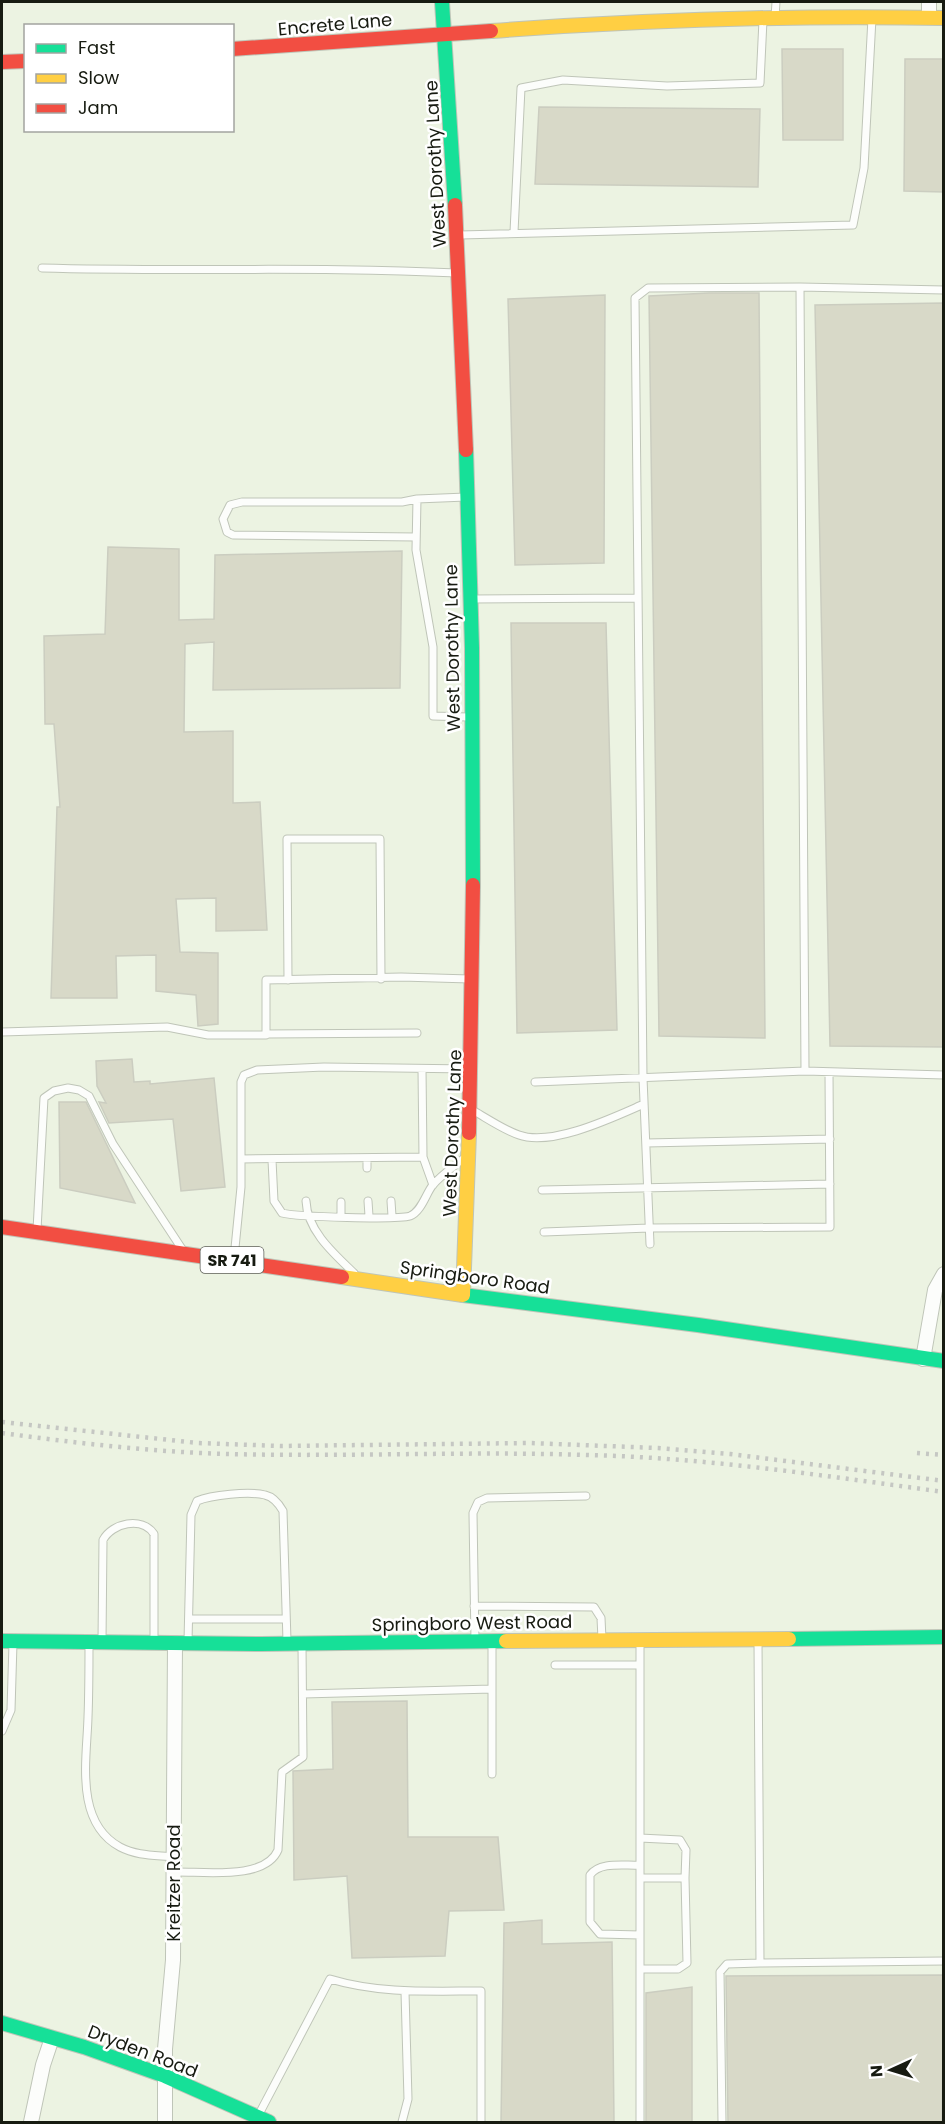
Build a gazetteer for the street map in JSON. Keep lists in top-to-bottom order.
{
  "streets": {
    "main road": [
      "Encrete Lane",
      "West Dorothy Lane",
      "SR 741",
      "Springboro Road",
      "Springboro West Road",
      "Dryden Road"
    ],
    "street": ["Kreitzer Road"]
  },
  "crossings": [
    ["Encrete Lane", "West Dorothy Lane"],
    ["West Dorothy Lane", "Springboro Road"],
    ["Springboro West Road", "Kreitzer Road"],
    ["Kreitzer Road", "Dryden Road"]
  ],
  "legend": ["Fast", "Slow", "Jam"],
  "north": "left"
}
